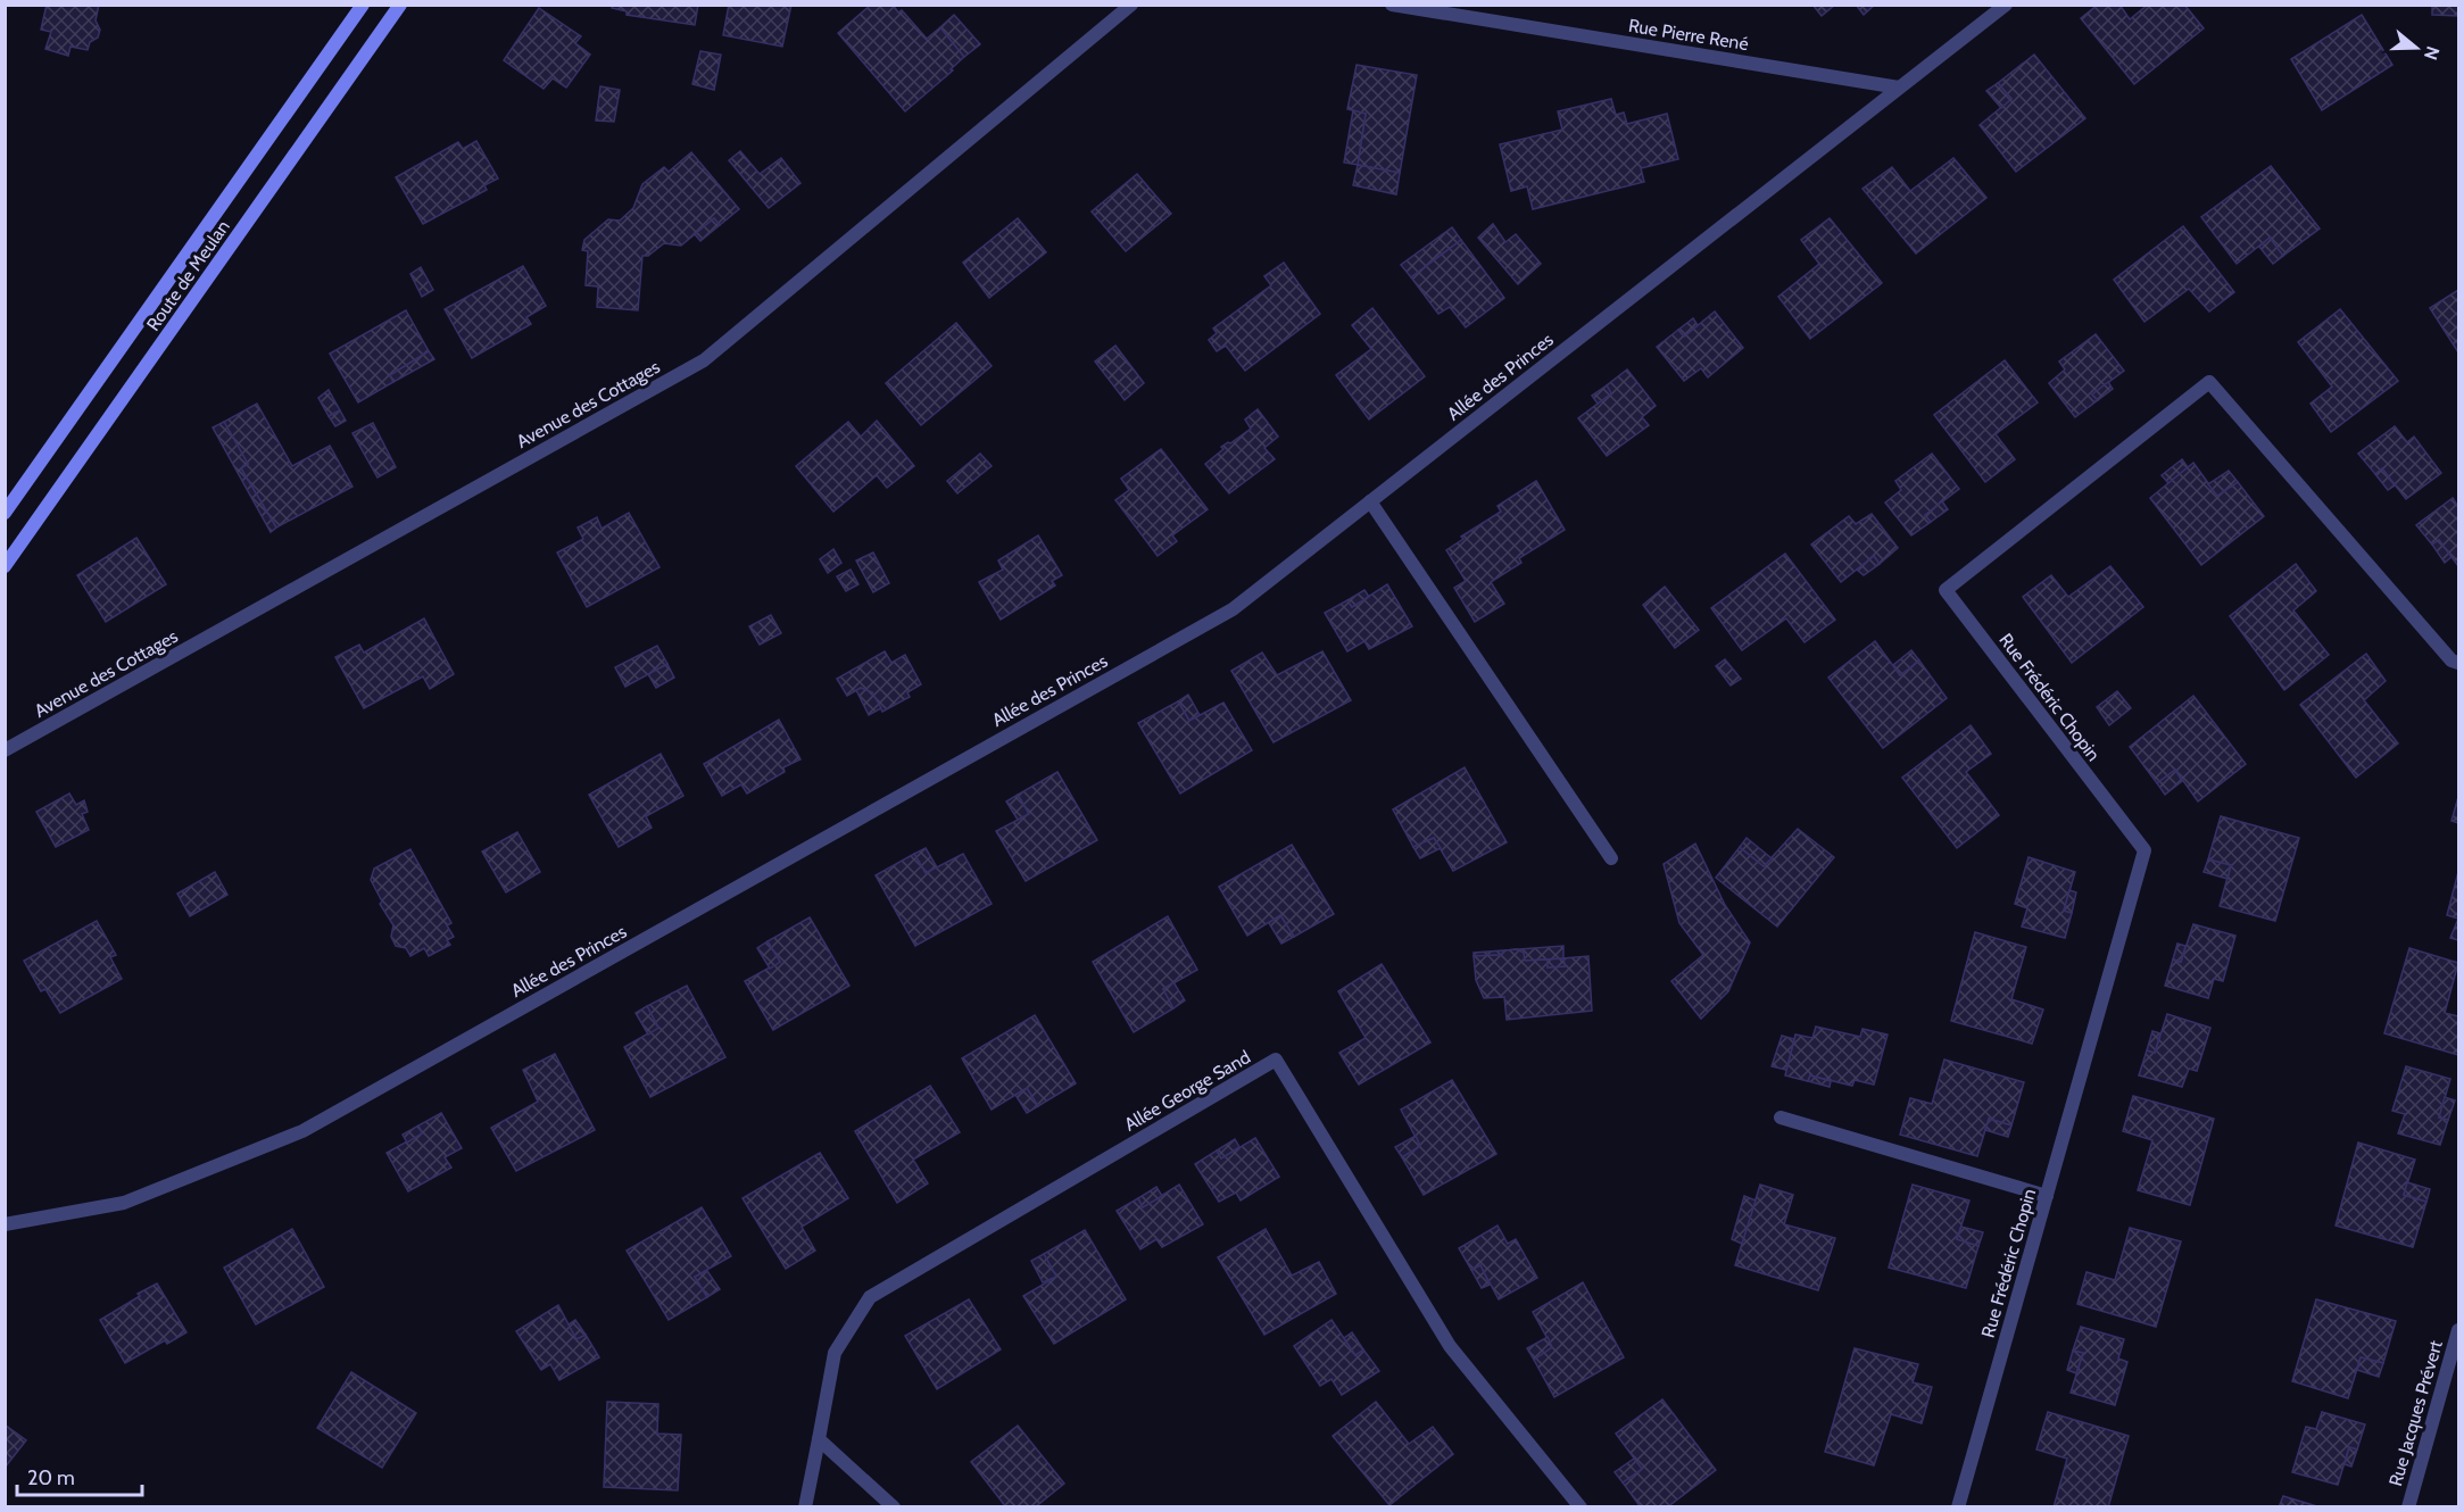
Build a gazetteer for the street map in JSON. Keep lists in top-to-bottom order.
{
  "streets": {
    "main road": ["Route de Meulan"],
    "street": [
      "Rue Pierre René",
      "Allée des Princes",
      "Avenue des Cottages",
      "Rue Frédéric Chopin",
      "Allée George Sand",
      "Rue Jacques Prévert"
    ]
  },
  "crossings": [
    ["Rue Pierre René", "Allée des Princes"]
  ],
  "scale_bar": "20 m",
  "north": "right"
}
